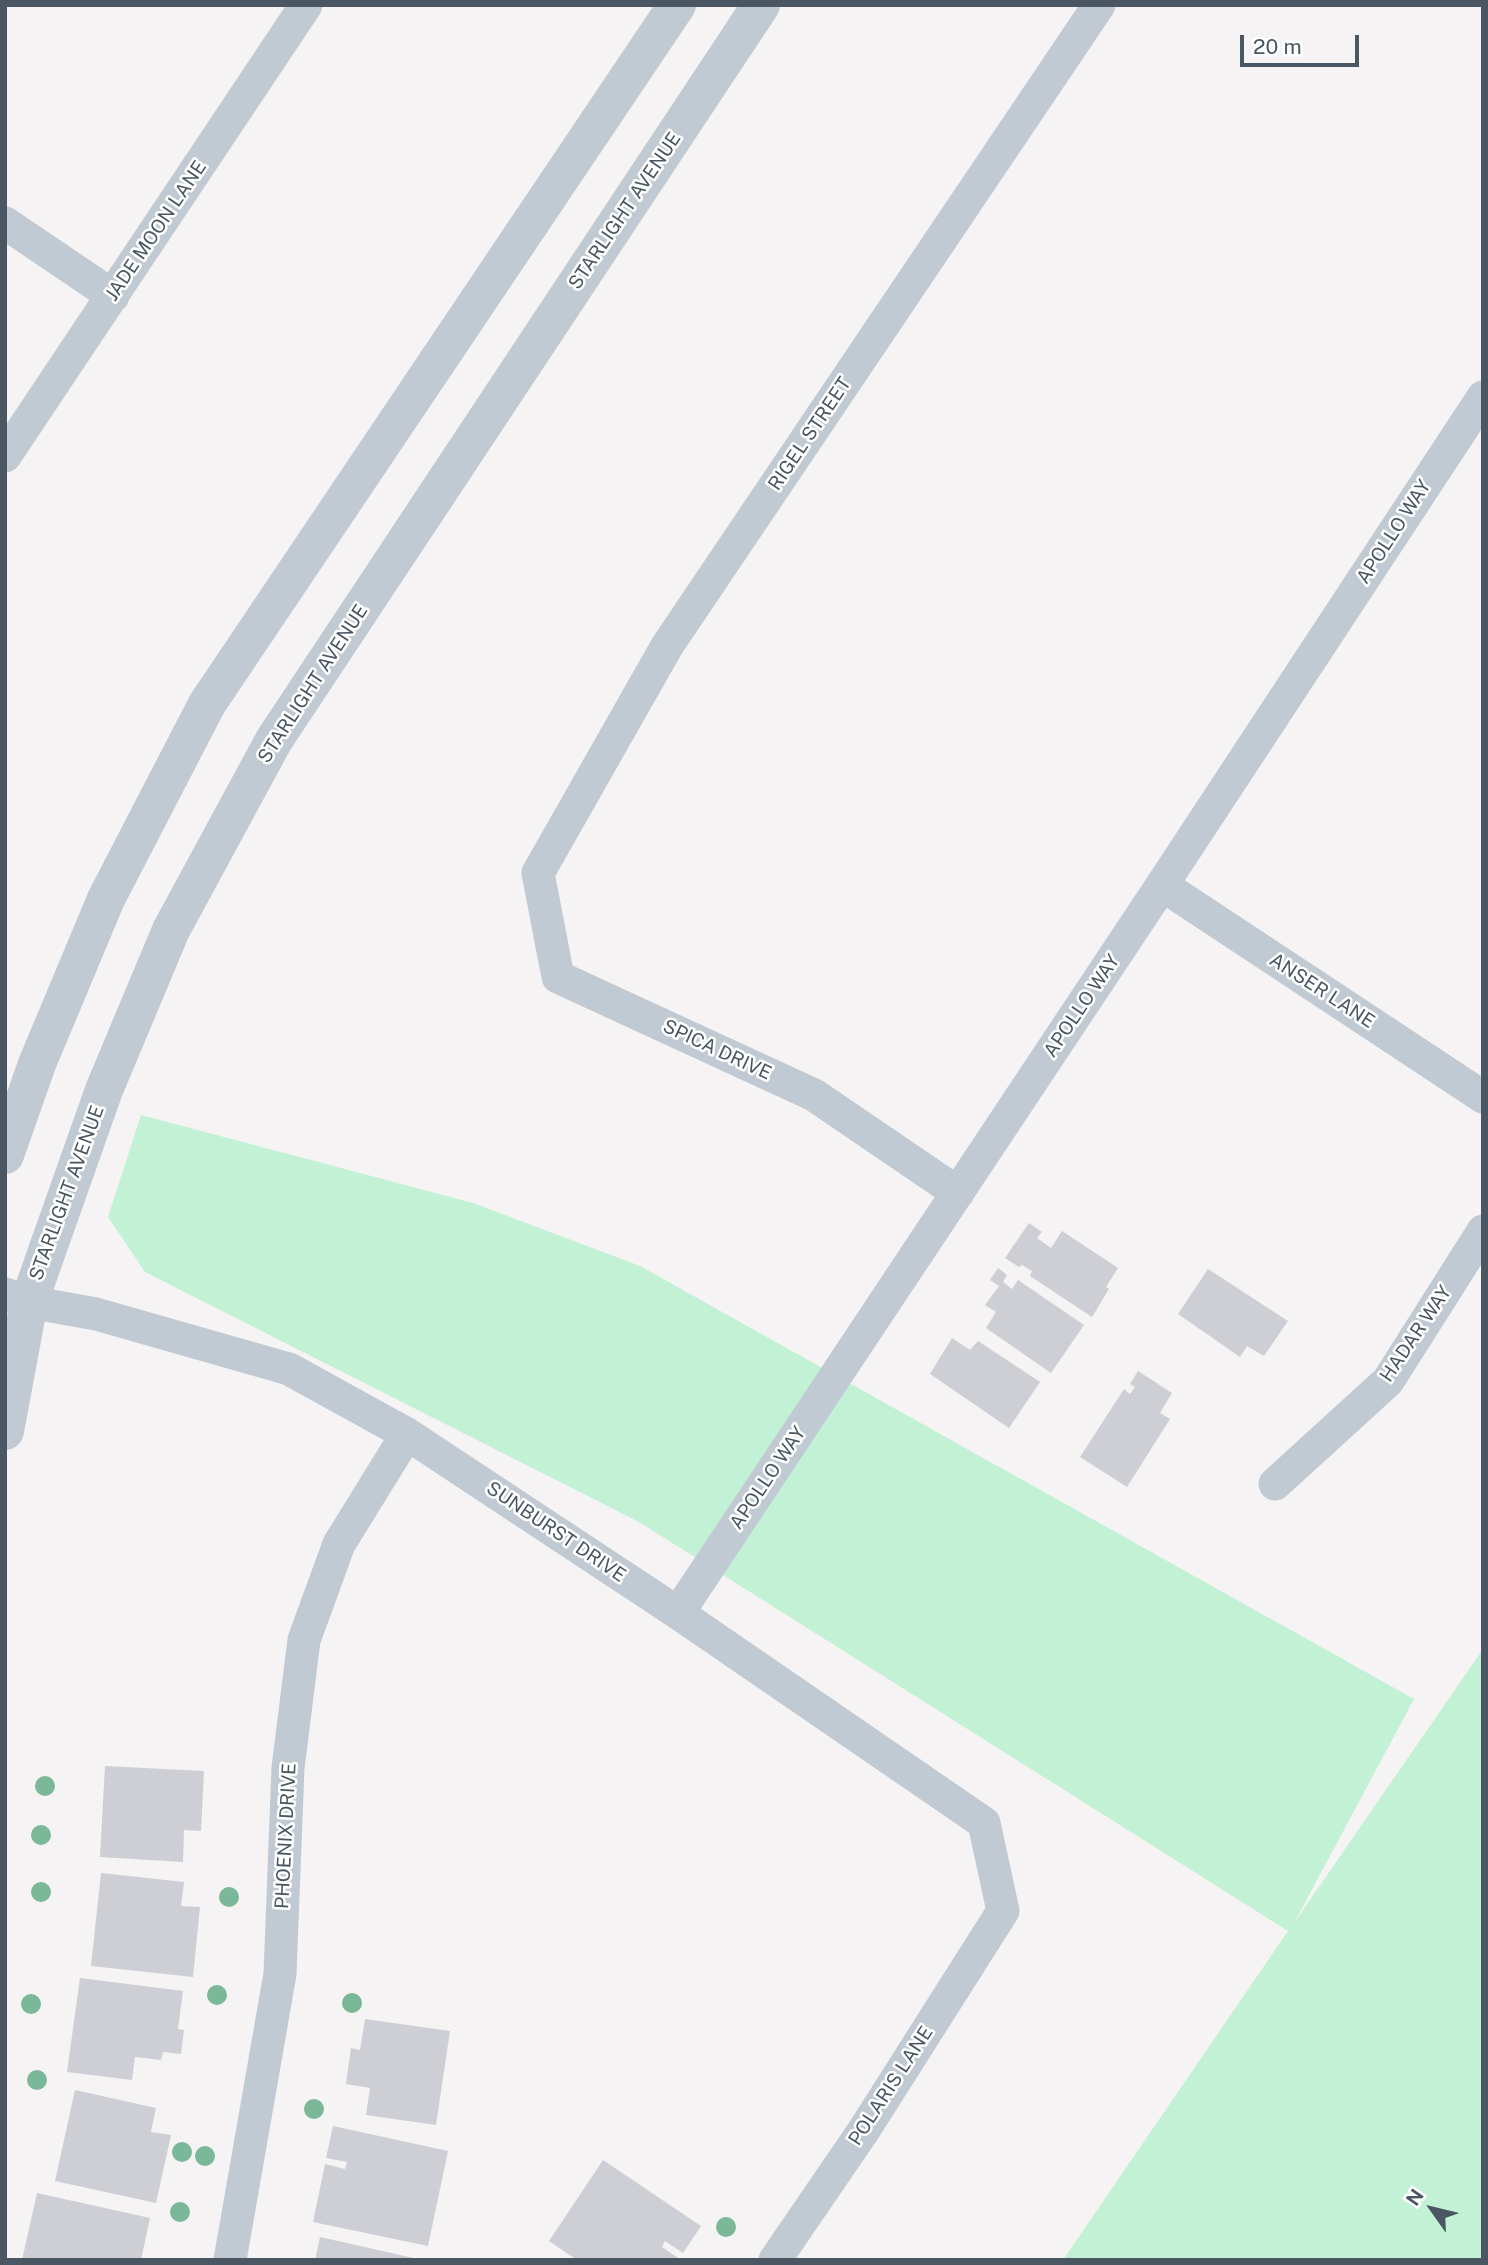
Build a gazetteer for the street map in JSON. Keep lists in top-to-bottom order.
{
  "streets": {
    "street": [
      "STARLIGHT AVENUE",
      "JADE MOON LANE",
      "RIGEL STREET",
      "APOLLO WAY",
      "ANSER LANE",
      "SPICA DRIVE",
      "HADAR WAY",
      "SUNBURST DRIVE",
      "PHOENIX DRIVE",
      "POLARIS LANE"
    ]
  },
  "crossings": [
    ["STARLIGHT AVENUE", "SUNBURST DRIVE"],
    ["RIGEL STREET", "SPICA DRIVE"],
    ["APOLLO WAY", "ANSER LANE"],
    ["APOLLO WAY", "SPICA DRIVE"],
    ["APOLLO WAY", "SUNBURST DRIVE"],
    ["SUNBURST DRIVE", "PHOENIX DRIVE"],
    ["SUNBURST DRIVE", "POLARIS LANE"]
  ],
  "scale_bar": "20 m",
  "north": "top left"
}
